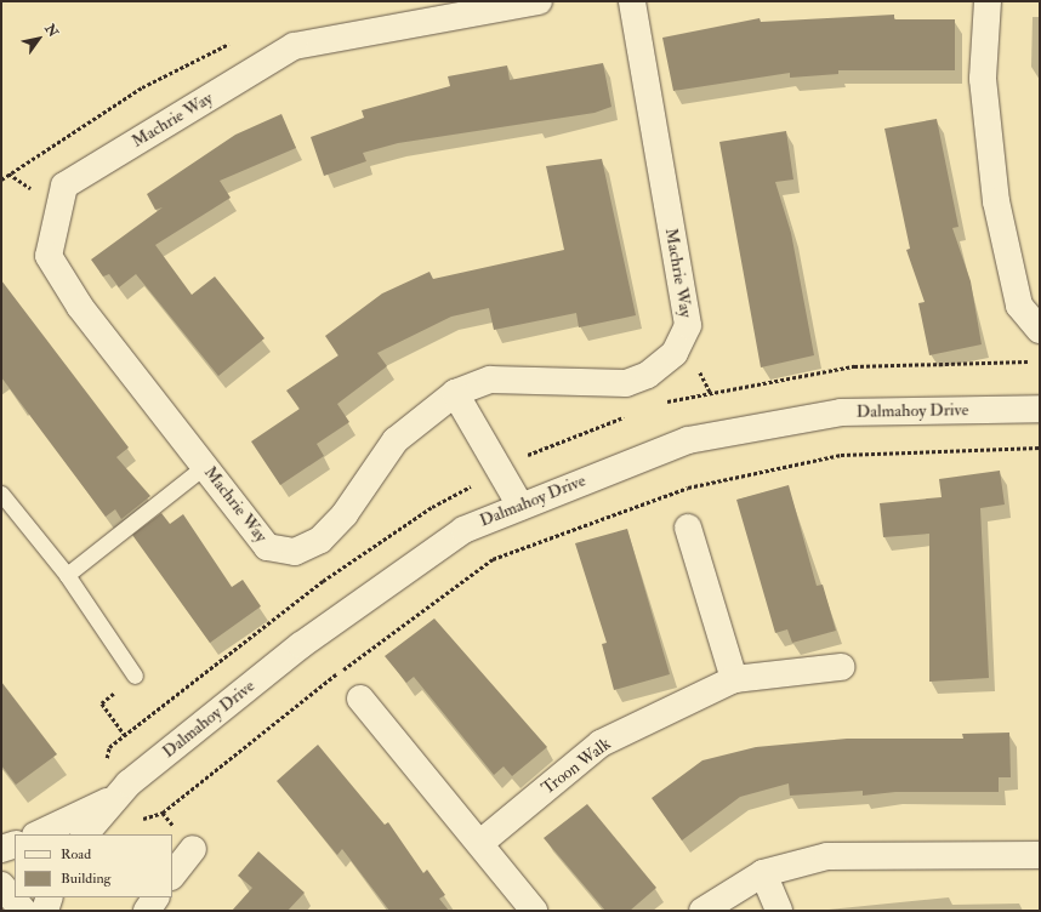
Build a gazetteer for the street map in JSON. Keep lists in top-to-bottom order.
{
  "streets": {
    "street": ["Machrie Way", "Dalmahoy Drive", "Troon Walk"]
  },
  "legend": ["Road", "Building"],
  "north": "top right"
}
